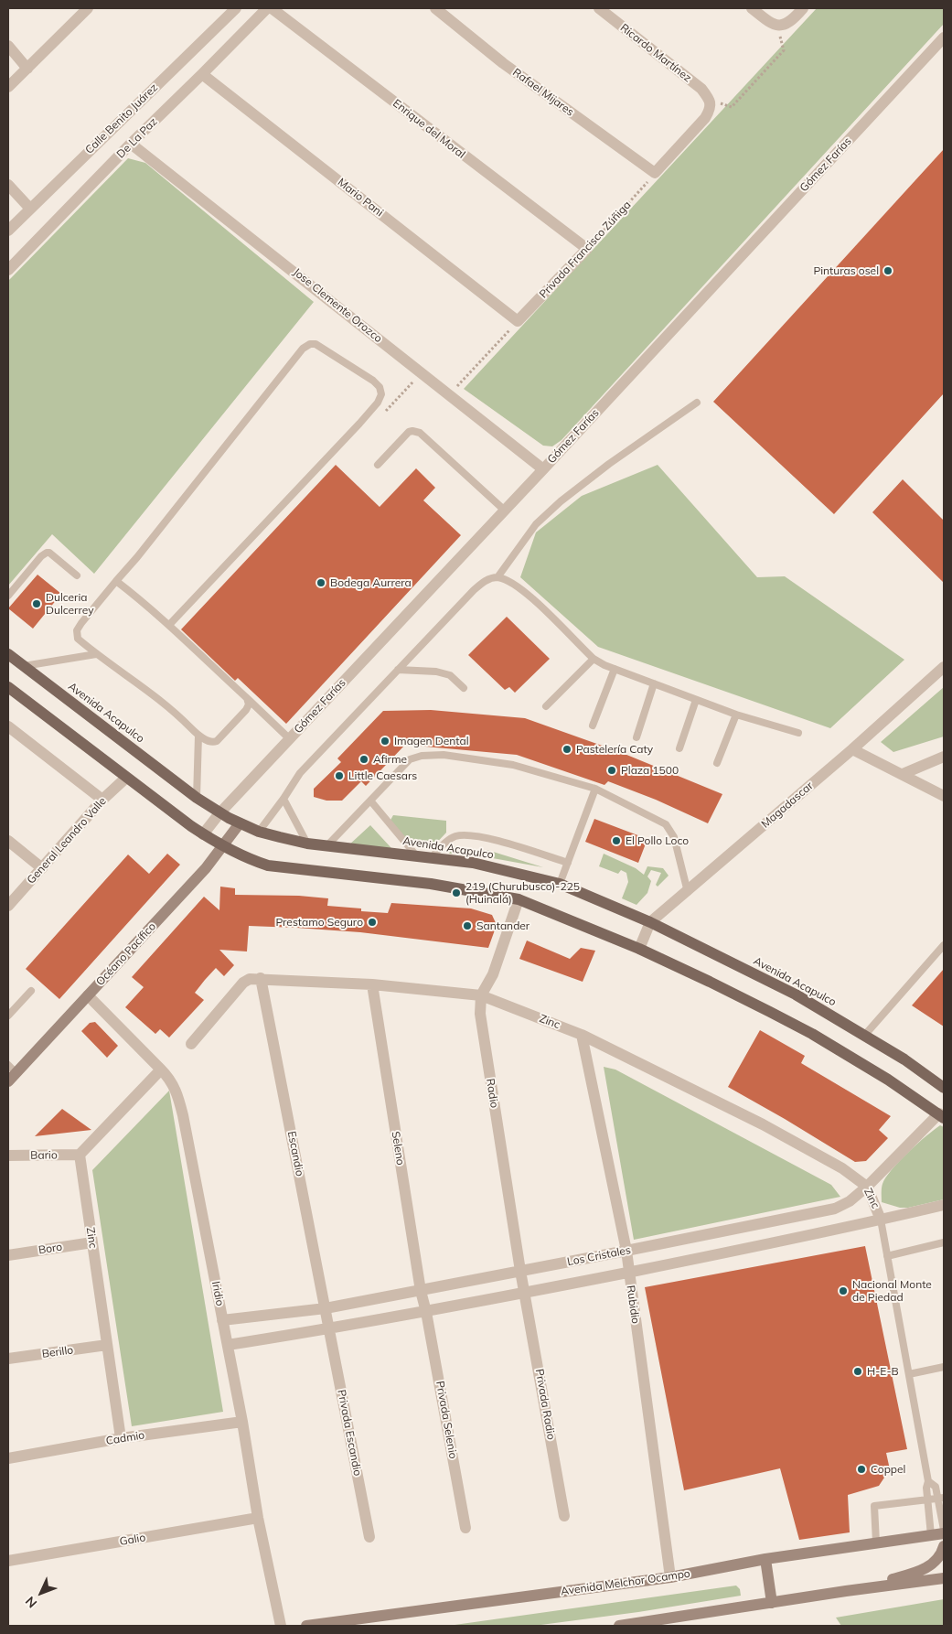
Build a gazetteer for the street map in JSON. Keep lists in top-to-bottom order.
{
  "streets": {
    "main road": ["Avenida Acapulco", "Océano Pacífico", "Avenida Melchor Ocampo"],
    "street": [
      "Ricardo Martínez",
      "Rafael Mijares",
      "Calle Benito Juárez",
      "Enrique del Moral",
      "De La Paz",
      "Gómez Farías",
      "Mario Pani",
      "Privada Francisco Zúñiga",
      "Jose Clemente Orozco",
      "Magadascar",
      "General Leandro Valle",
      "Zinc",
      "Radio",
      "Seleno",
      "Escandio",
      "Bario",
      "Boro",
      "Los Cristales",
      "Iridio",
      "Rubidio",
      "Berillo",
      "Privada Radio",
      "Privada Selenio",
      "Privada Escandio",
      "Cadmio",
      "Galio"
    ]
  },
  "crossings": [
    ["Rafael Mijares", "Privada Francisco Zúñiga"],
    ["Enrique del Moral", "Privada Francisco Zúñiga"],
    ["De La Paz", "Mario Pani"],
    ["De La Paz", "Jose Clemente Orozco"],
    ["Gómez Farías", "Jose Clemente Orozco"],
    ["Gómez Farías", "Avenida Acapulco"],
    ["Mario Pani", "Privada Francisco Zúñiga"],
    ["Avenida Acapulco", "Magadascar"],
    ["Avenida Acapulco", "Océano Pacífico"],
    ["Océano Pacífico", "Iridio"],
    ["Zinc", "Radio"],
    ["Zinc", "Seleno"],
    ["Zinc", "Escandio"],
    ["Zinc", "Bario"],
    ["Zinc", "Boro"],
    ["Zinc", "Los Cristales"],
    ["Zinc", "Rubidio"],
    ["Zinc", "Berillo"],
    ["Zinc", "Cadmio"],
    ["Radio", "Los Cristales"],
    ["Radio", "Privada Radio"],
    ["Seleno", "Los Cristales"],
    ["Seleno", "Privada Selenio"],
    ["Escandio", "Los Cristales"],
    ["Escandio", "Privada Escandio"],
    ["Los Cristales", "Iridio"],
    ["Los Cristales", "Rubidio"],
    ["Los Cristales", "Privada Radio"],
    ["Los Cristales", "Privada Selenio"],
    ["Los Cristales", "Privada Escandio"],
    ["Iridio", "Cadmio"],
    ["Iridio", "Galio"],
    ["Rubidio", "Avenida Melchor Ocampo"]
  ],
  "places": [
    "Pinturas osel",
    "Bodega Aurrera",
    "Dulceria Dulcerrey",
    "Imagen Dental",
    "Pastelería Caty",
    "Afirme",
    "Plaza 1500",
    "Little Caesars",
    "El Pollo Loco",
    "219 (Churubusco)-225 (Huinalá)",
    "Prestamo Seguro",
    "Santander",
    "Nacional Monte de Piedad",
    "H-E-B",
    "Coppel"
  ],
  "north": "bottom left"
}
